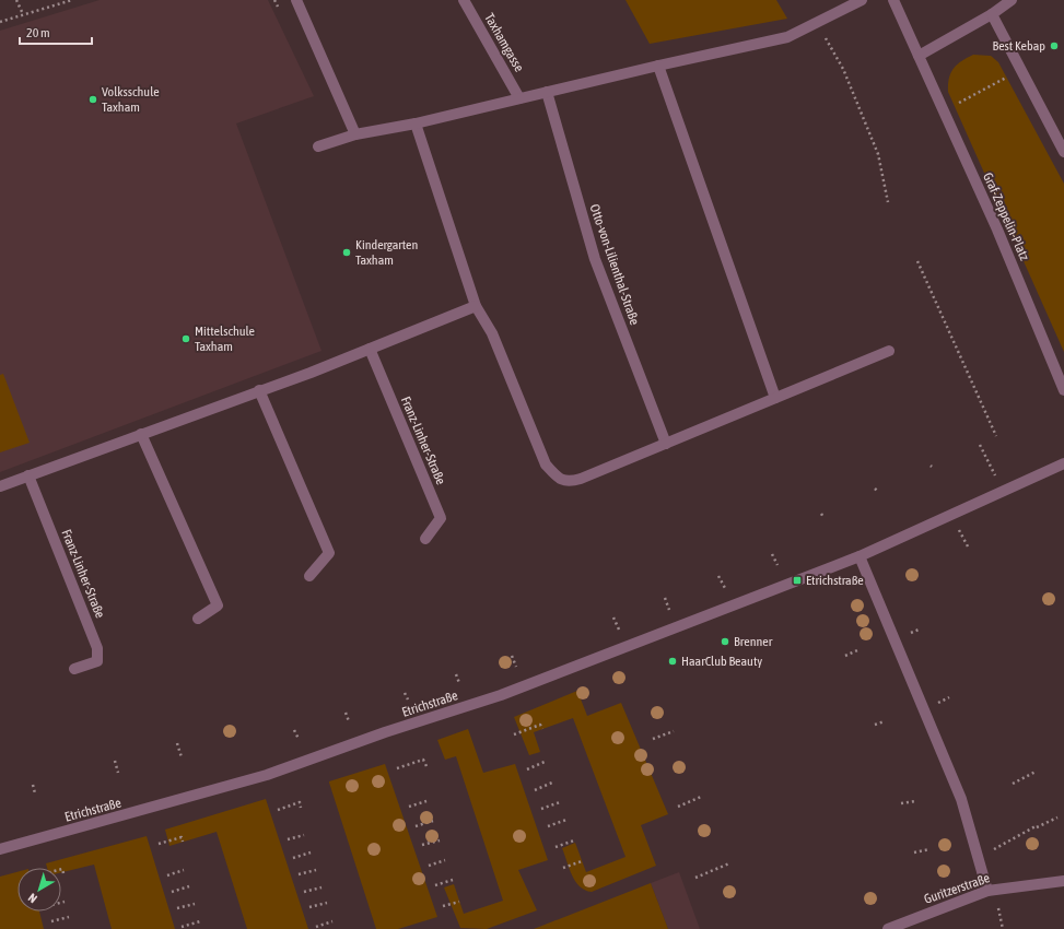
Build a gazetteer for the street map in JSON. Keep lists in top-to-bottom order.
{
  "streets": {
    "street": [
      "Taxhamgasse",
      "Graf-Zeppelin-Platz",
      "Otto-von-Lilienthal-Straße",
      "Franz-Linher-Straße",
      "Etrichstraße",
      "Guritzerstraße"
    ]
  },
  "places": {
    "other": [
      "Best Kebap",
      "Volksschule Taxham",
      "Kindergarten Taxham",
      "Mittelschule Taxham",
      "Brenner",
      "HaarClub Beauty"
    ],
    "transit": ["Etrichstraße"]
  },
  "scale_bar": "20 m",
  "north": "bottom left"
}
